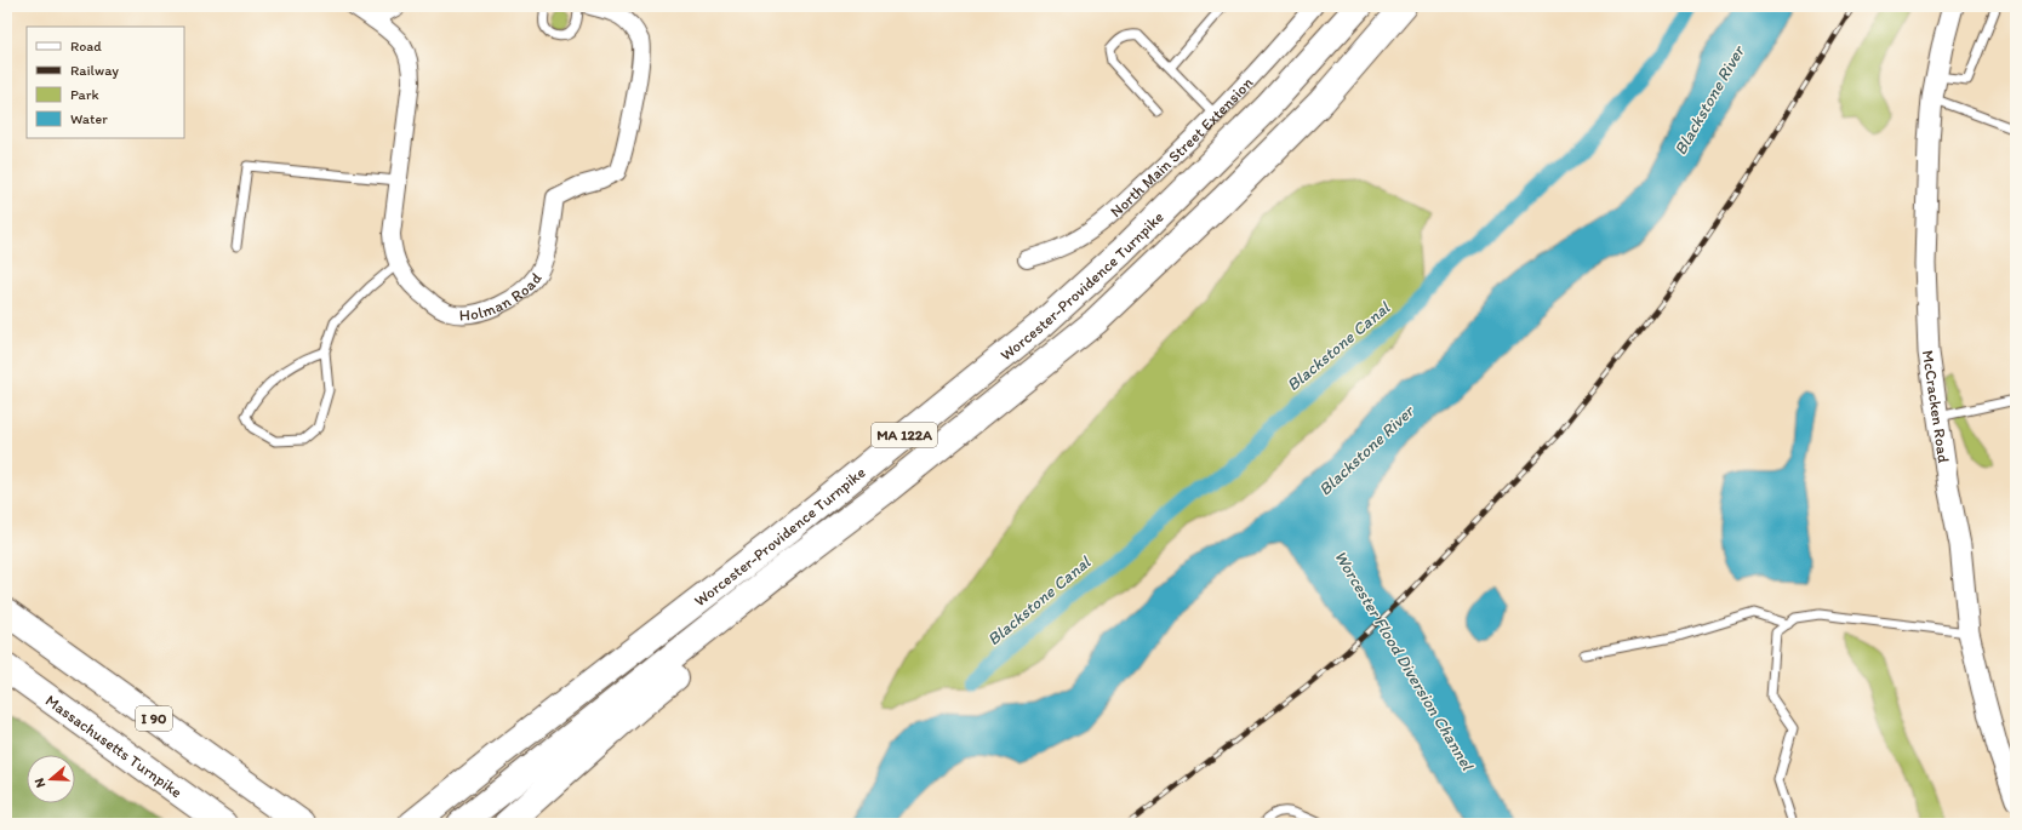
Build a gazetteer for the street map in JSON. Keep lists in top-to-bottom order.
{
  "streets": {
    "highway": [
      "Worcester-Providence Turnpike",
      "MA 122A",
      "I 90",
      "Massachusetts Turnpike"
    ],
    "street": ["North Main Street Extension", "Holman Road", "McCracken Road"]
  },
  "water": ["Blackstone River", "Blackstone Canal", "Worcester Flood Diversion Channel"],
  "legend": [
    "Road",
    "Railway",
    "Park",
    "Water"
  ],
  "north": "left"
}
